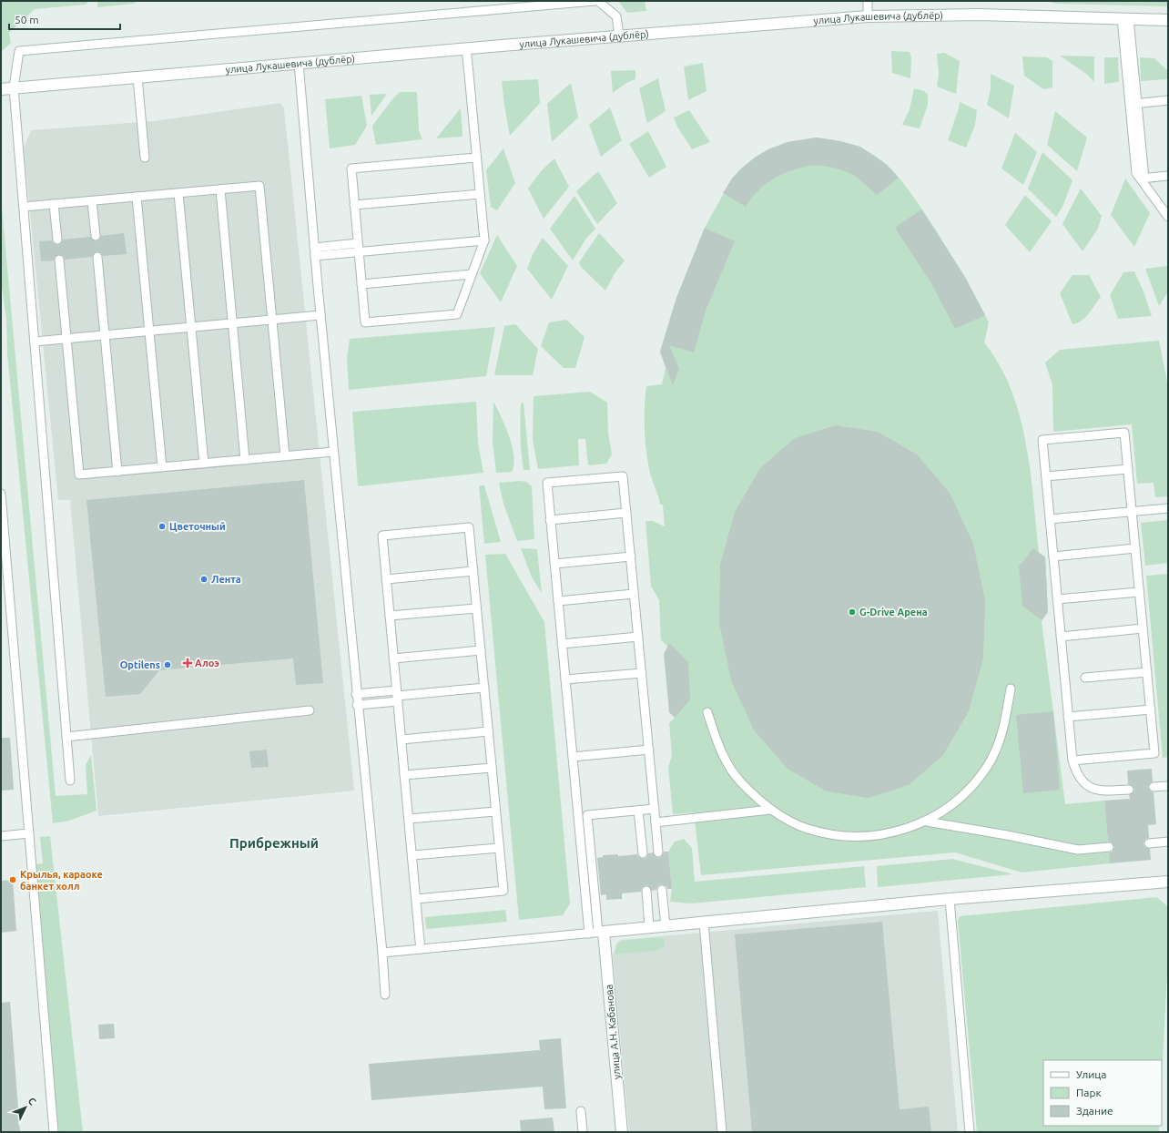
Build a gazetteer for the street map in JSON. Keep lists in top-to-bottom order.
{
  "streets": {
    "street": ["улица Лукашевича (дублёр)", "улица А.Н. Кабанова"]
  },
  "districts": ["Прибрежный"],
  "places": {
    "other": [
      "Цветочный",
      "Лента",
      "G-Drive Арена",
      "Optilens",
      "Крылья, караоке банкет холл"
    ],
    "health": ["Алоэ"]
  },
  "legend": ["Улица", "Парк", "Здание"],
  "scale_bar": "50 m",
  "north": "top right"
}
